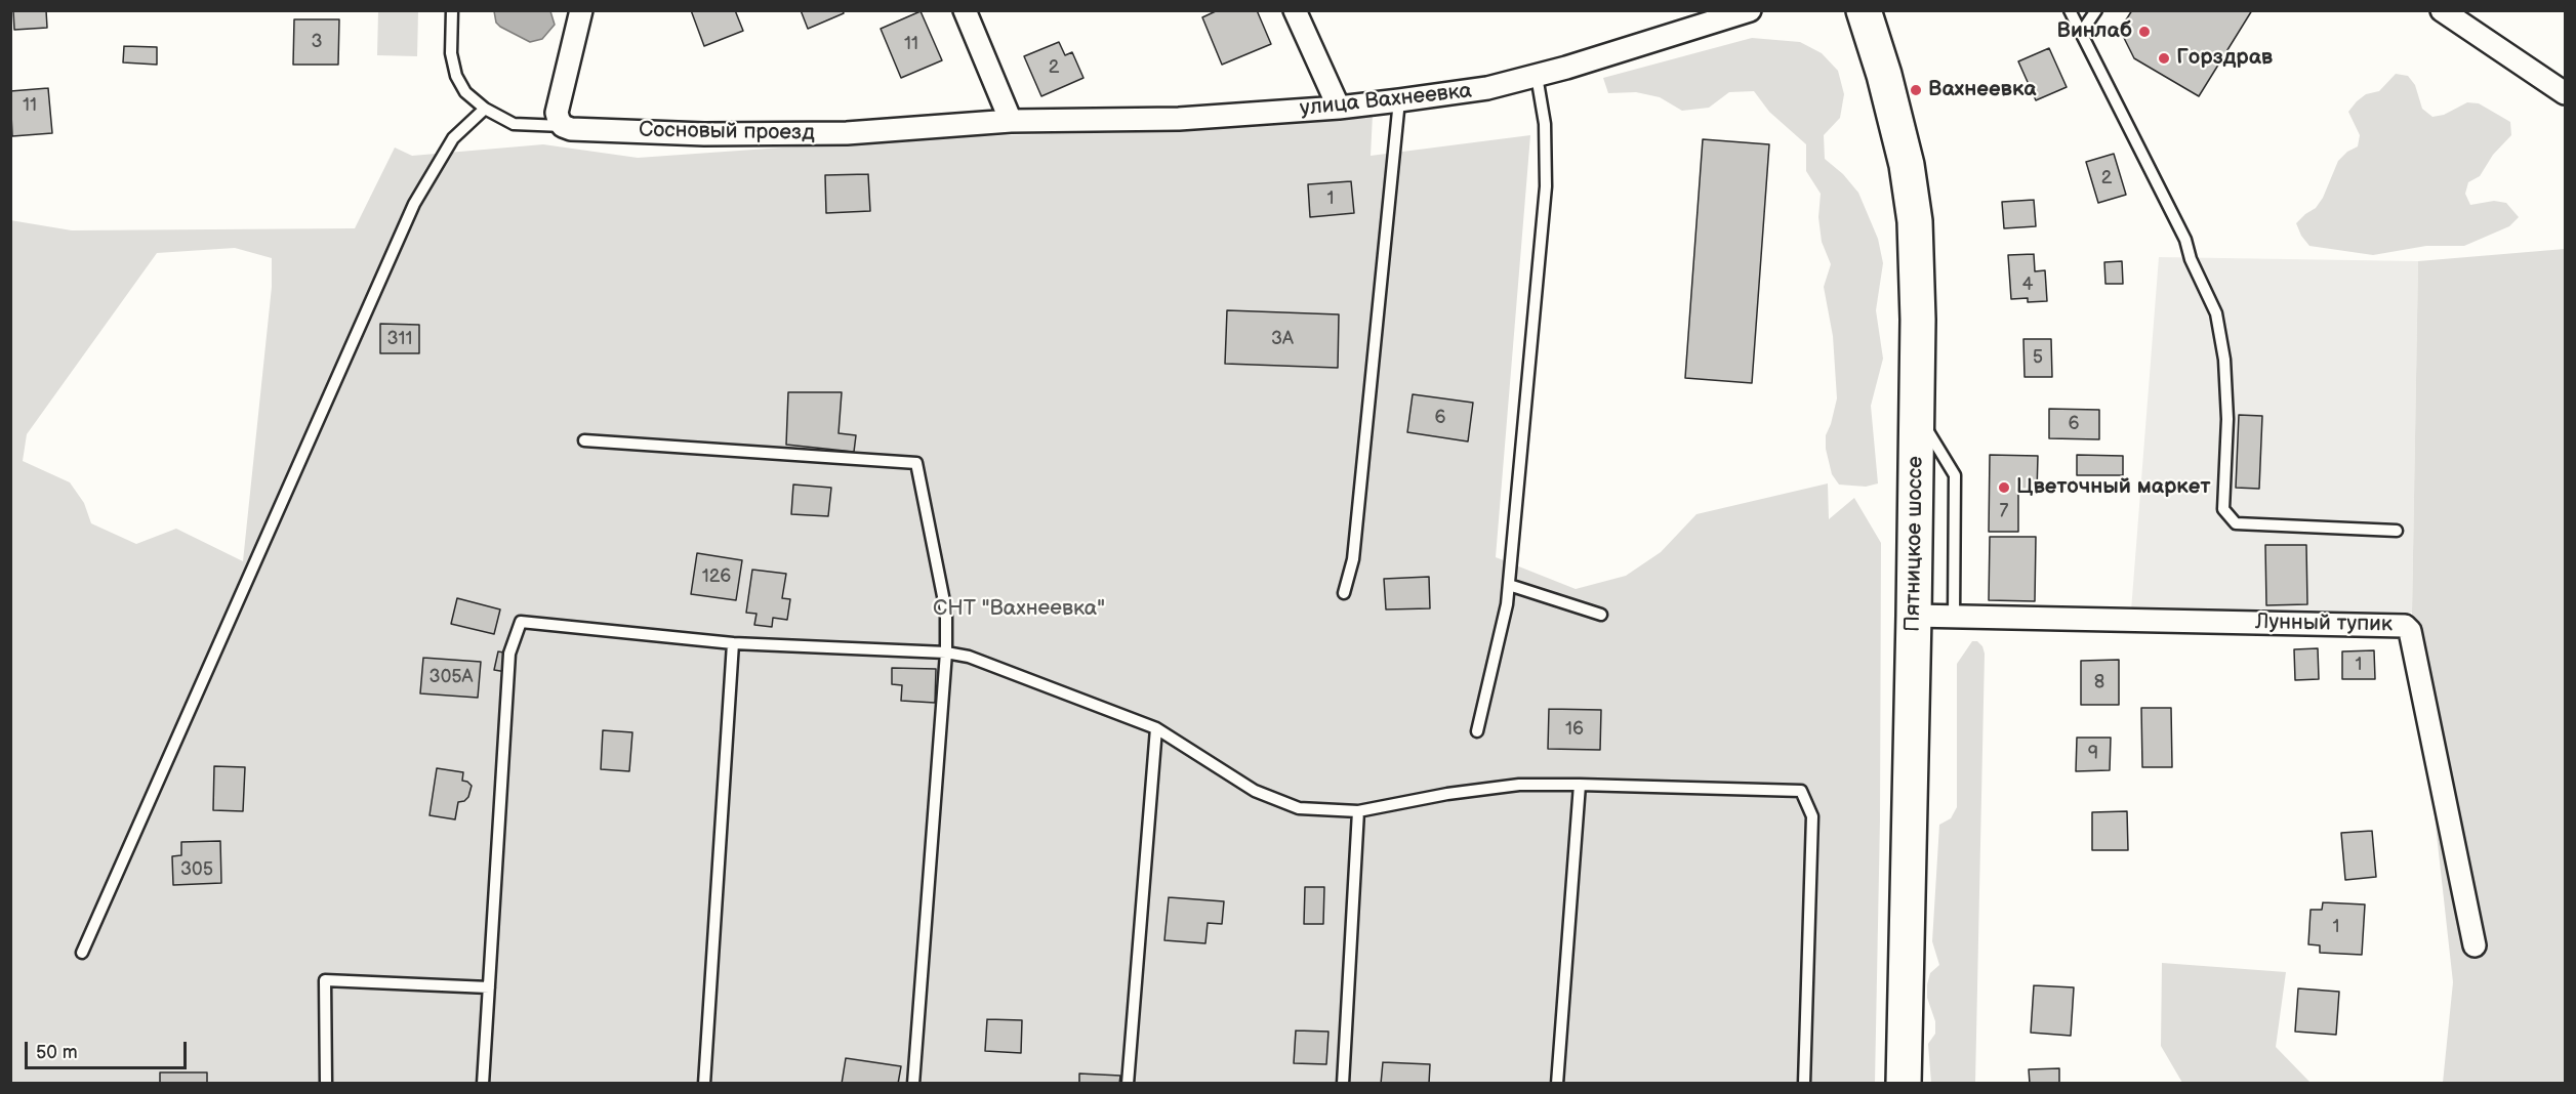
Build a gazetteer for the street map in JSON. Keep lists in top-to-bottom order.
{
  "streets": {
    "main road": ["Пятницкое шоссе"],
    "street": ["улица Вахнеевка", "Сосновый проезд", "Лунный тупик"]
  },
  "crossings": [
    ["улица Вахнеевка", "Сосновый проезд"],
    ["Пятницкое шоссе", "Лунный тупик"]
  ],
  "parks": ["СНТ \"Вахнеевка\""],
  "places": [
    "Винлаб",
    "Горздрав",
    "Вахнеевка",
    "Цветочный маркет"
  ],
  "house_numbers": [
    "3",
    "11",
    "2",
    "11",
    "2",
    "1",
    "4",
    "311",
    "3А",
    "5",
    "6",
    "6",
    "7",
    "126",
    "1",
    "305А",
    "8",
    "16",
    "9",
    "305",
    "1"
  ],
  "scale_bar": "50 m"
}
